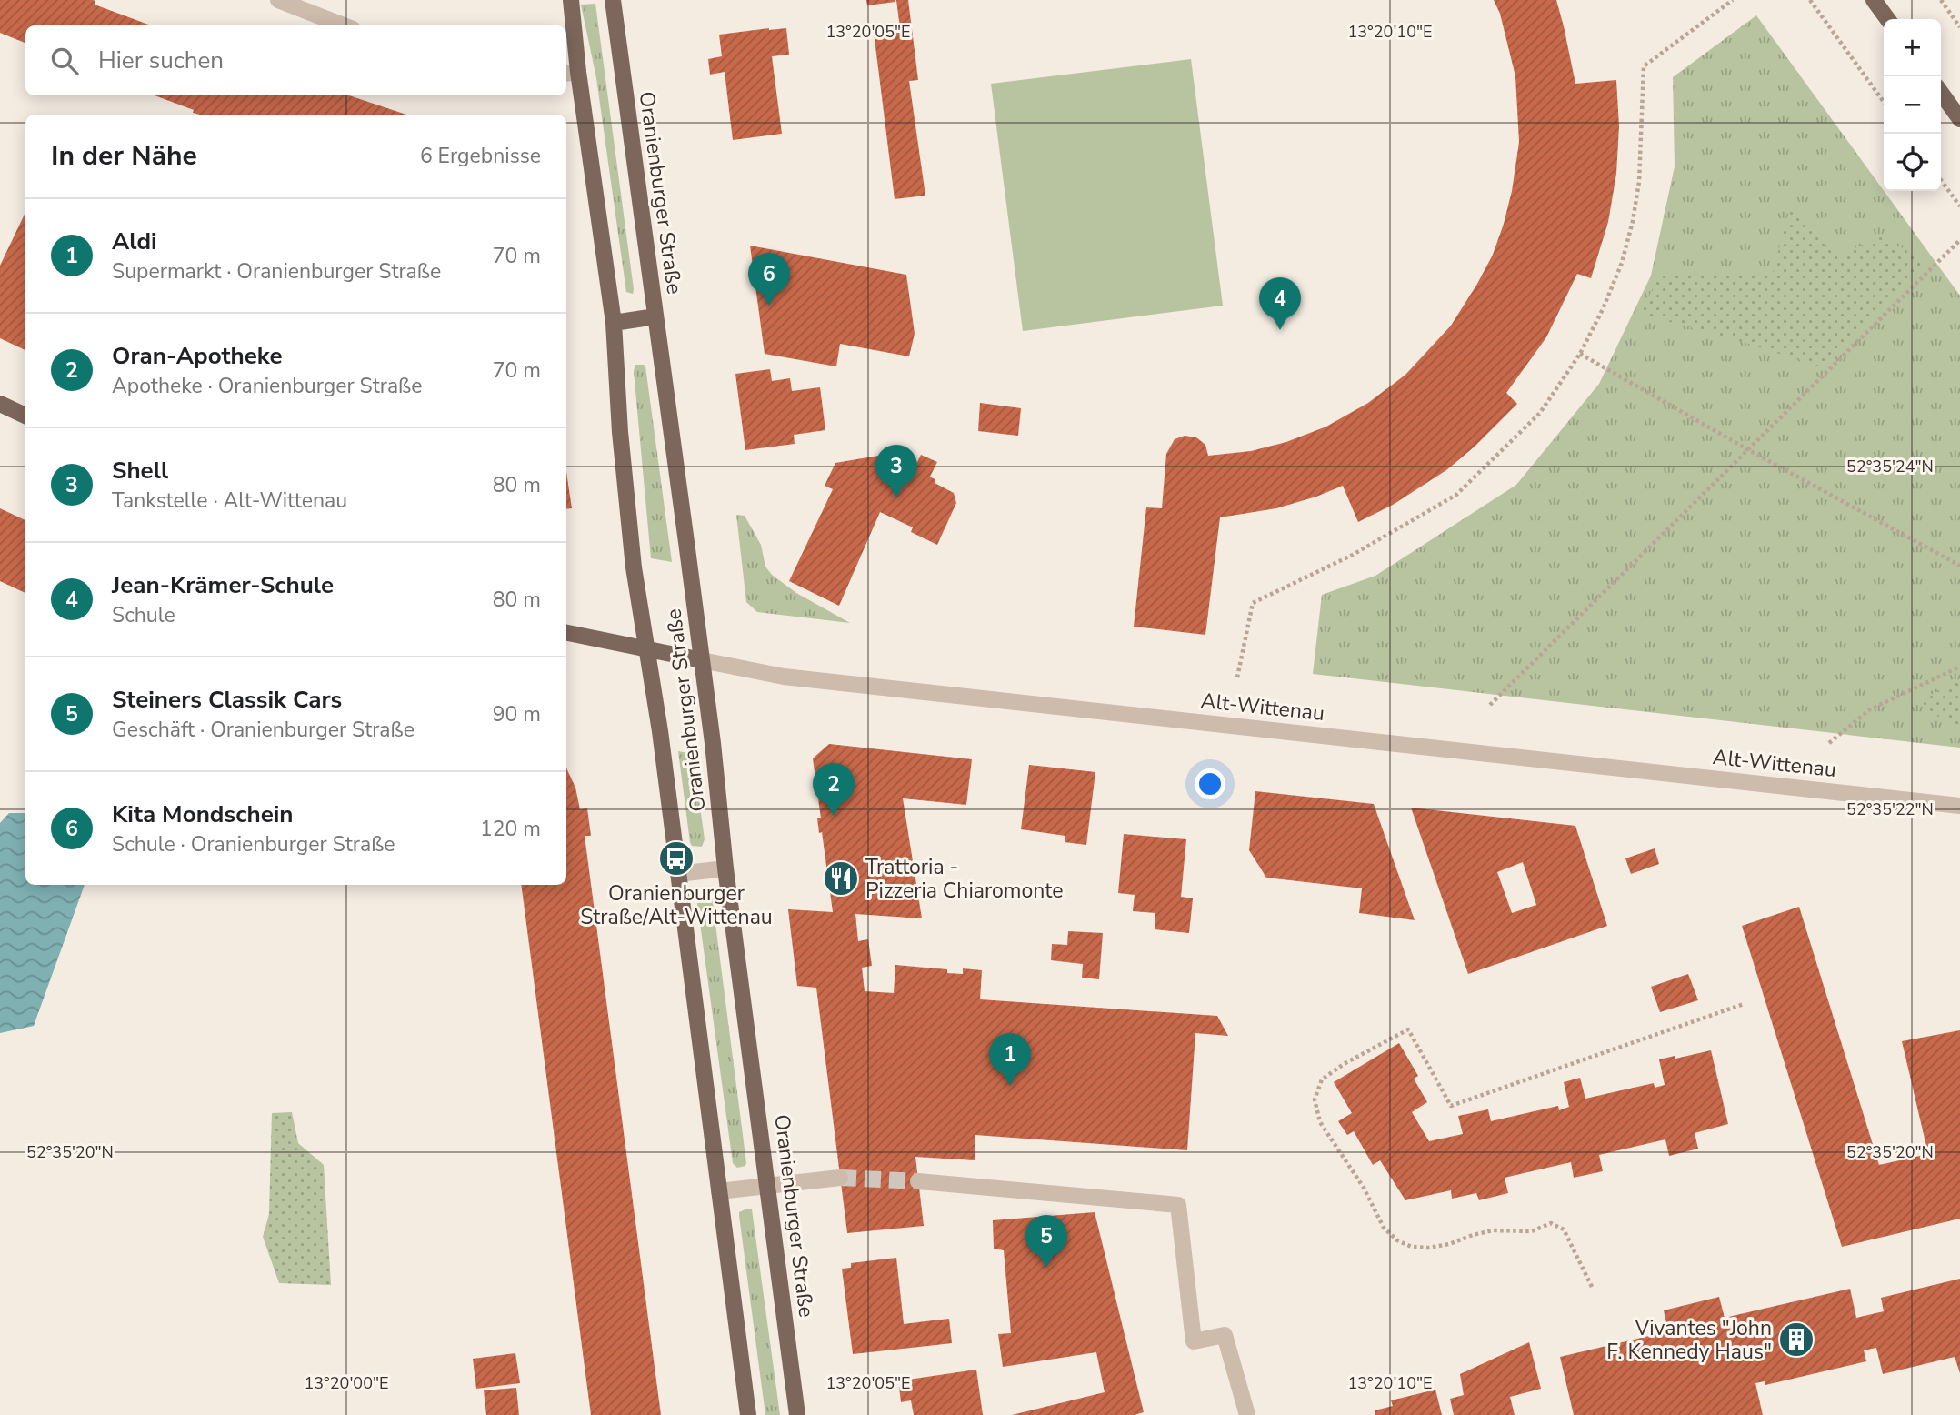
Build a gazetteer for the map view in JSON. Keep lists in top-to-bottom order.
{
  "streets": {
    "main road": ["Oranienburger Straße", "Alt-Wittenau"]
  },
  "crossings": [
    ["Oranienburger Straße", "Alt-Wittenau"]
  ],
  "places": {
    "bus stop": ["Oranienburger Straße/Alt-Wittenau"],
    "restaurant": ["Trattoria - Pizzeria Chiaromonte"],
    "building": ["Vivantes \"John F. Kennedy Haus\""]
  },
  "page": {
    "map_buttons": ["+", "−"],
    "search": "Hier suchen",
    "heading": ["In der Nähe", "6 Ergebnisse"],
    "list": [
      {
        "mark": "1",
        "name": "Aldi",
        "note": "Supermarkt · Oranienburger Straße",
        "value": "70 m"
      },
      {
        "mark": "2",
        "name": "Oran-Apotheke",
        "note": "Apotheke · Oranienburger Straße",
        "value": "70 m"
      },
      {
        "mark": "3",
        "name": "Shell",
        "note": "Tankstelle · Alt-Wittenau",
        "value": "80 m"
      },
      {
        "mark": "4",
        "name": "Jean-Krämer-Schule",
        "note": "Schule",
        "value": "80 m"
      },
      {
        "mark": "5",
        "name": "Steiners Classik Cars",
        "note": "Geschäft · Oranienburger Straße",
        "value": "90 m"
      },
      {
        "mark": "6",
        "name": "Kita Mondschein",
        "note": "Schule · Oranienburger Straße",
        "value": "120 m"
      }
    ],
    "pins": [
      "6",
      "4",
      "3",
      "2",
      "1",
      "5"
    ]
  },
  "coordinates": [
    "13°20'05\"E",
    "13°20'10\"E",
    "52°35'24\"N",
    "52°35'22\"N",
    "52°35'20\"N",
    "13°20'00\"E"
  ]
}
